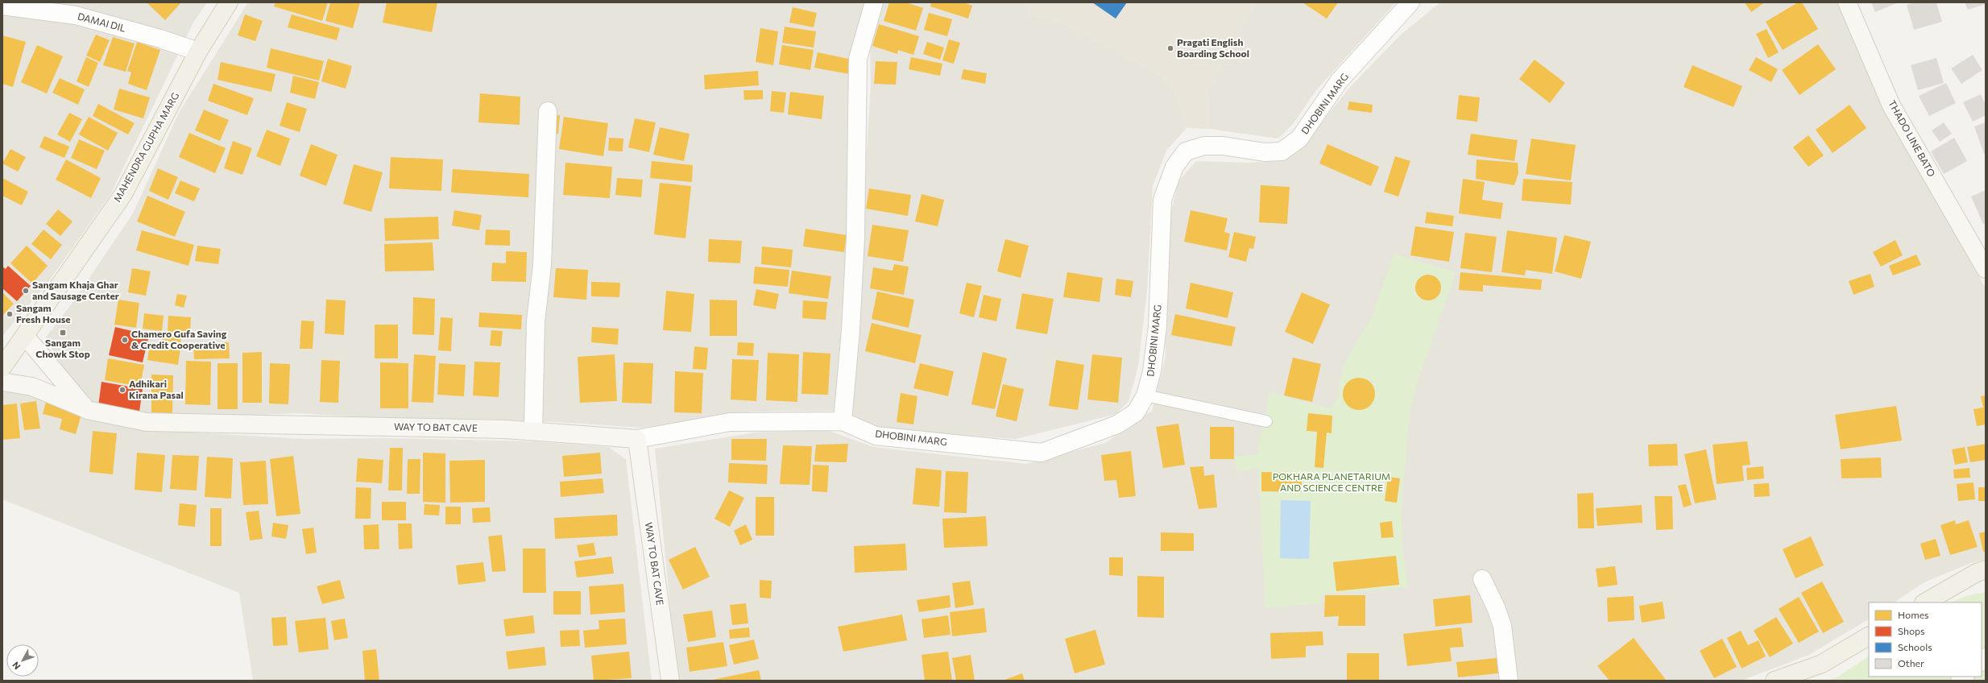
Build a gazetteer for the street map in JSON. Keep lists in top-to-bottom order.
{
  "streets": {
    "main road": ["THADO LINE BATO", "MAHENDRA GUPHA MARG", "WAY TO BAT CAVE"],
    "street": ["DAMAI DIL", "DHOBINI MARG"]
  },
  "crossings": [
    ["DAMAI DIL", "MAHENDRA GUPHA MARG"],
    ["DHOBINI MARG", "WAY TO BAT CAVE"]
  ],
  "parks": ["POKHARA PLANETARIUM AND SCIENCE CENTRE"],
  "places": {
    "other": [
      "Pragati English Boarding School",
      "Sangam Khaja Ghar and Sausage Center",
      "Sangam Fresh House",
      "Chamero Gufa Saving & Credit Cooperative",
      "Adhikari Kirana Pasal"
    ],
    "transit": ["Sangam Chowk Stop"]
  },
  "legend": [
    "Homes",
    "Shops",
    "Schools",
    "Other"
  ],
  "north": "bottom left"
}
